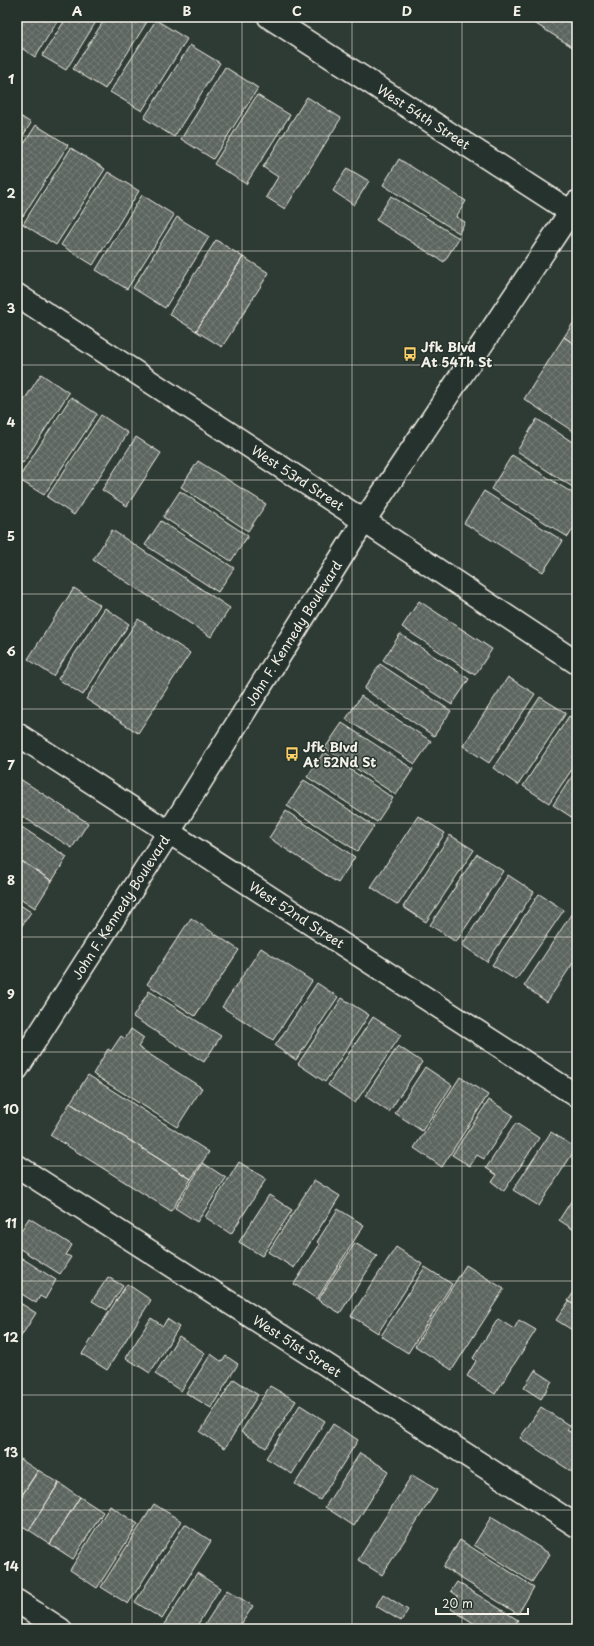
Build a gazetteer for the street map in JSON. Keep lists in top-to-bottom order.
{
  "streets": {
    "street": [
      "West 54th Street",
      "West 53rd Street",
      "John F. Kennedy Boulevard",
      "West 52nd Street",
      "West 51st Street"
    ]
  },
  "crossings": [
    ["West 54th Street", "John F. Kennedy Boulevard"],
    ["West 53rd Street", "John F. Kennedy Boulevard"],
    ["John F. Kennedy Boulevard", "West 52nd Street"]
  ],
  "places": {
    "bus stop": ["Jfk Blvd At 54Th St", "Jfk Blvd At 52Nd St"]
  },
  "scale_bar": "20 m",
  "grid": {
    "columns": [
      "A",
      "B",
      "C",
      "D",
      "E"
    ],
    "rows": [
      "1",
      "2",
      "3",
      "4",
      "5",
      "6",
      "7",
      "8",
      "9",
      "10",
      "11",
      "12",
      "13",
      "14"
    ]
  }
}
